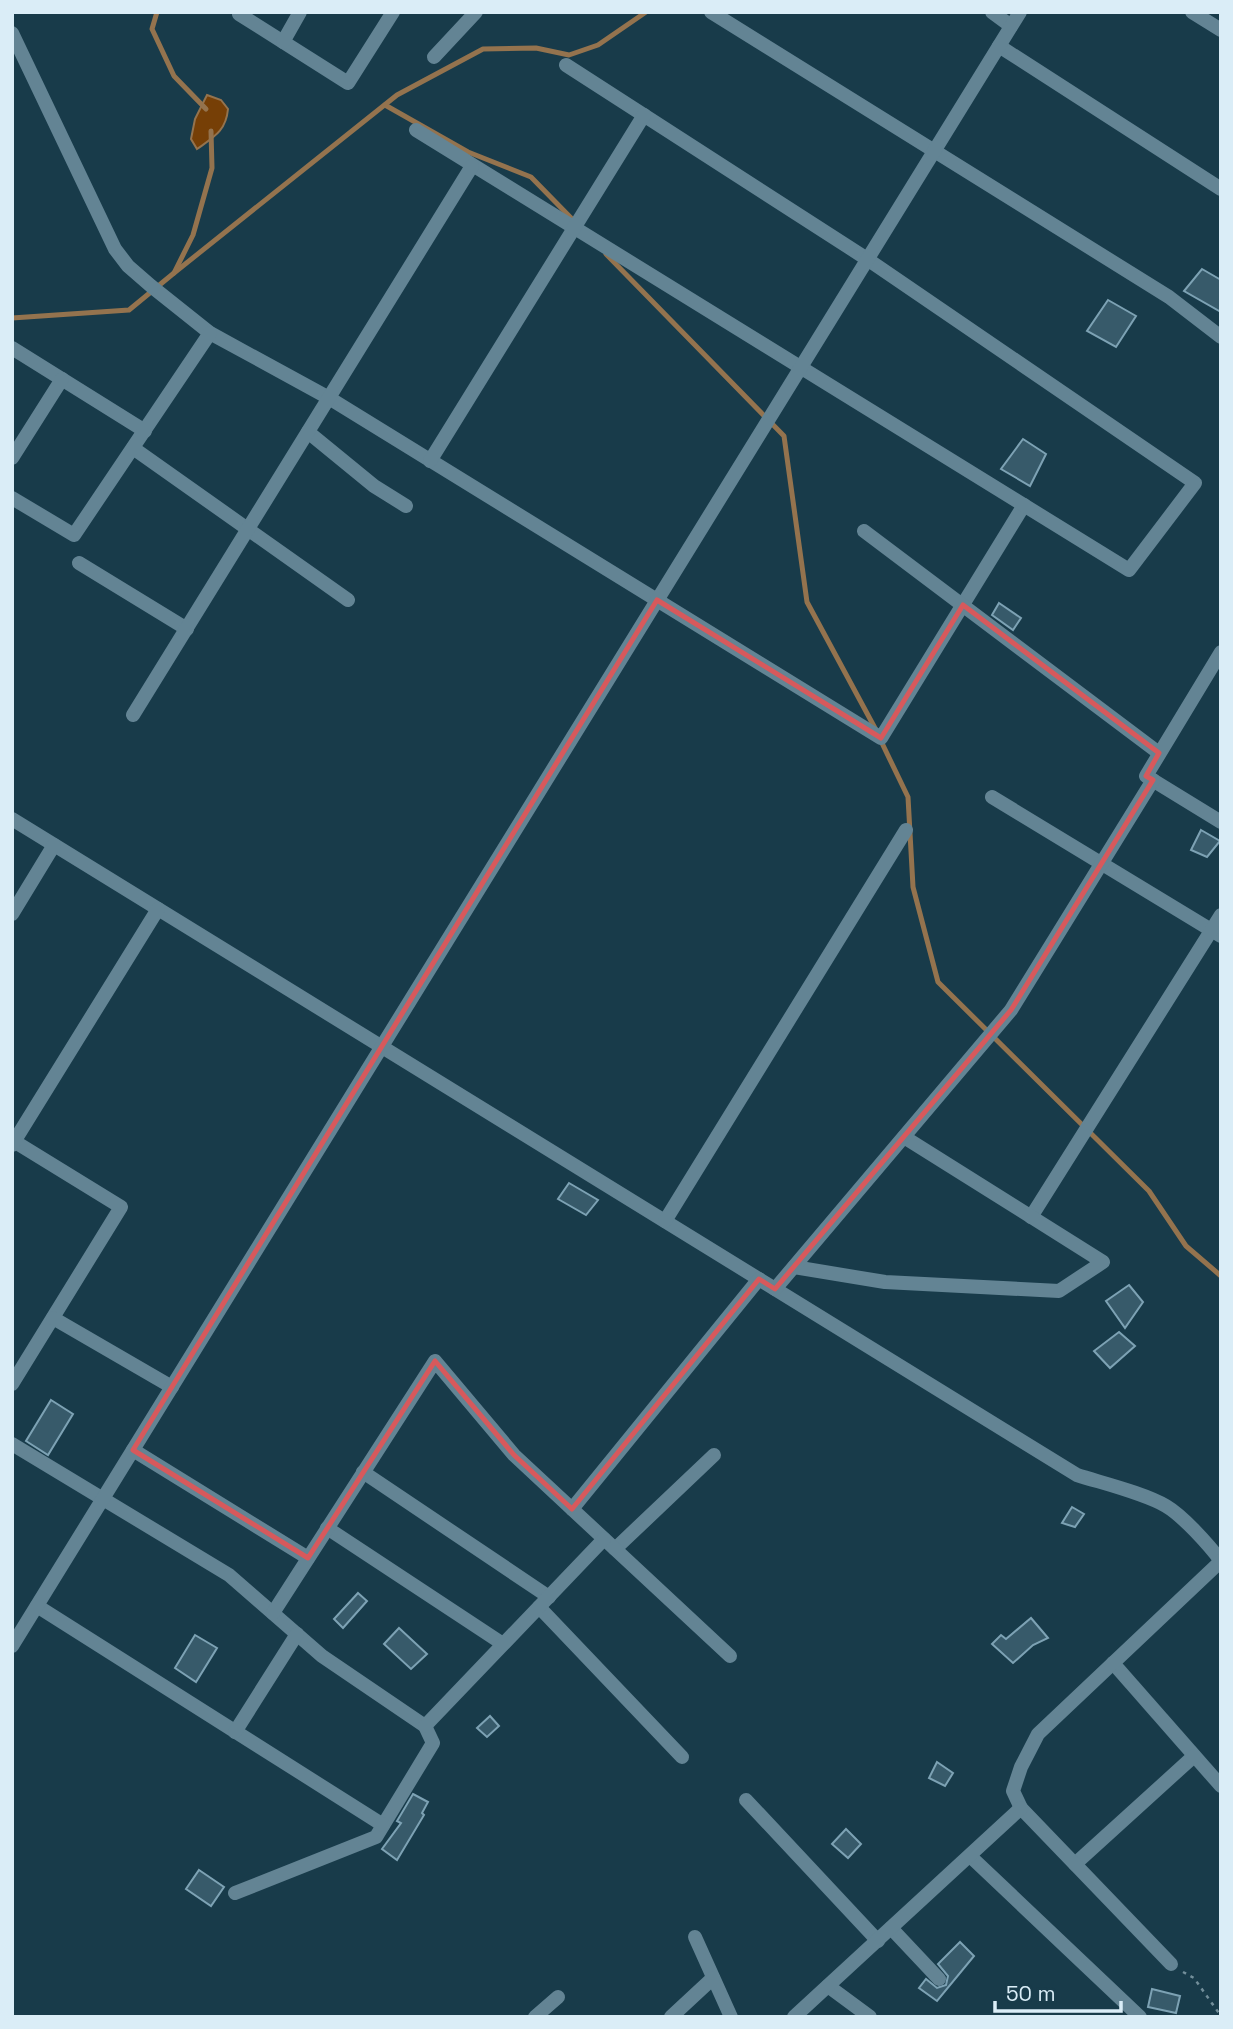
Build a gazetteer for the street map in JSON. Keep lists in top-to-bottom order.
{
  "scale_bar": "50 m"
}
